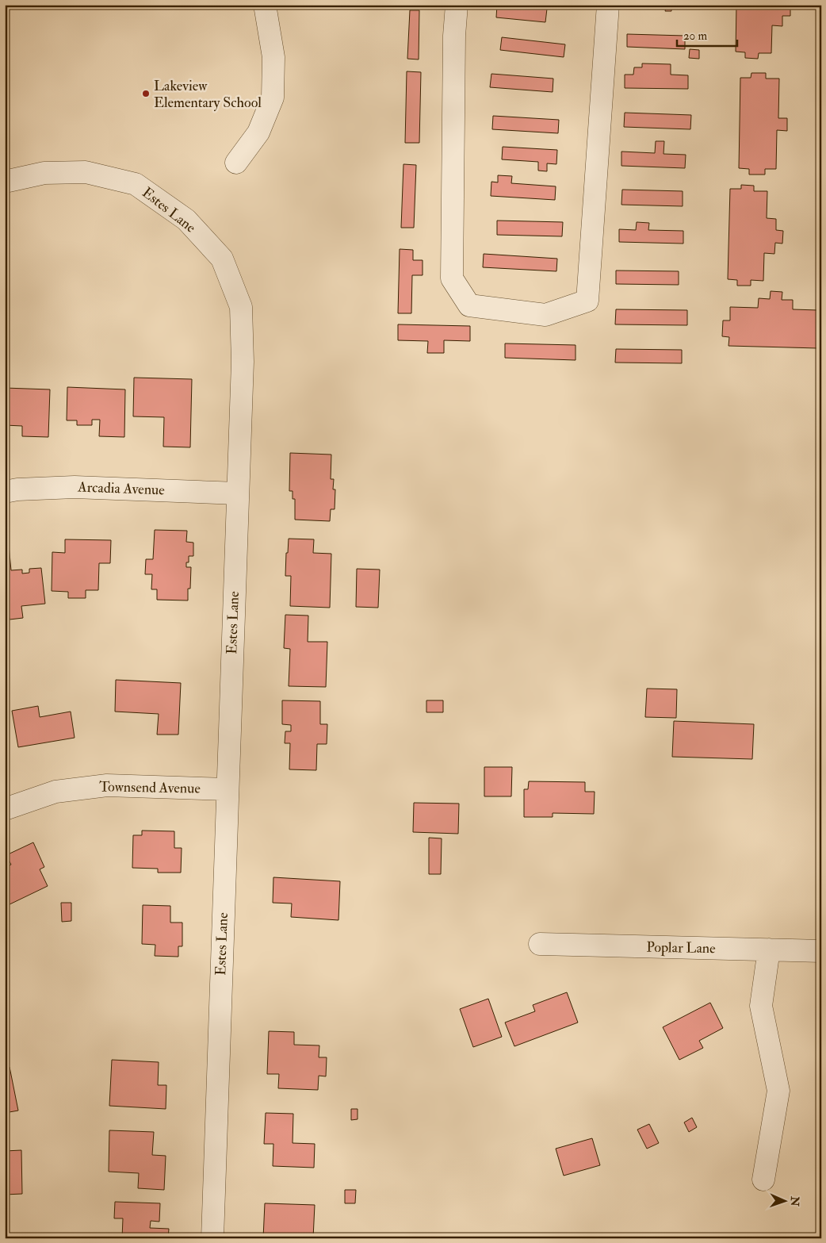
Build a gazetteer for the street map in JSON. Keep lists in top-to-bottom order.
{
  "streets": {
    "street": [
      "Estes Lane",
      "Arcadia Avenue",
      "Townsend Avenue",
      "Poplar Lane"
    ]
  },
  "crossings": [
    ["Estes Lane", "Arcadia Avenue"],
    ["Estes Lane", "Townsend Avenue"]
  ],
  "places": ["Lakeview Elementary School"],
  "scale_bar": "20 m",
  "north": "right"
}
